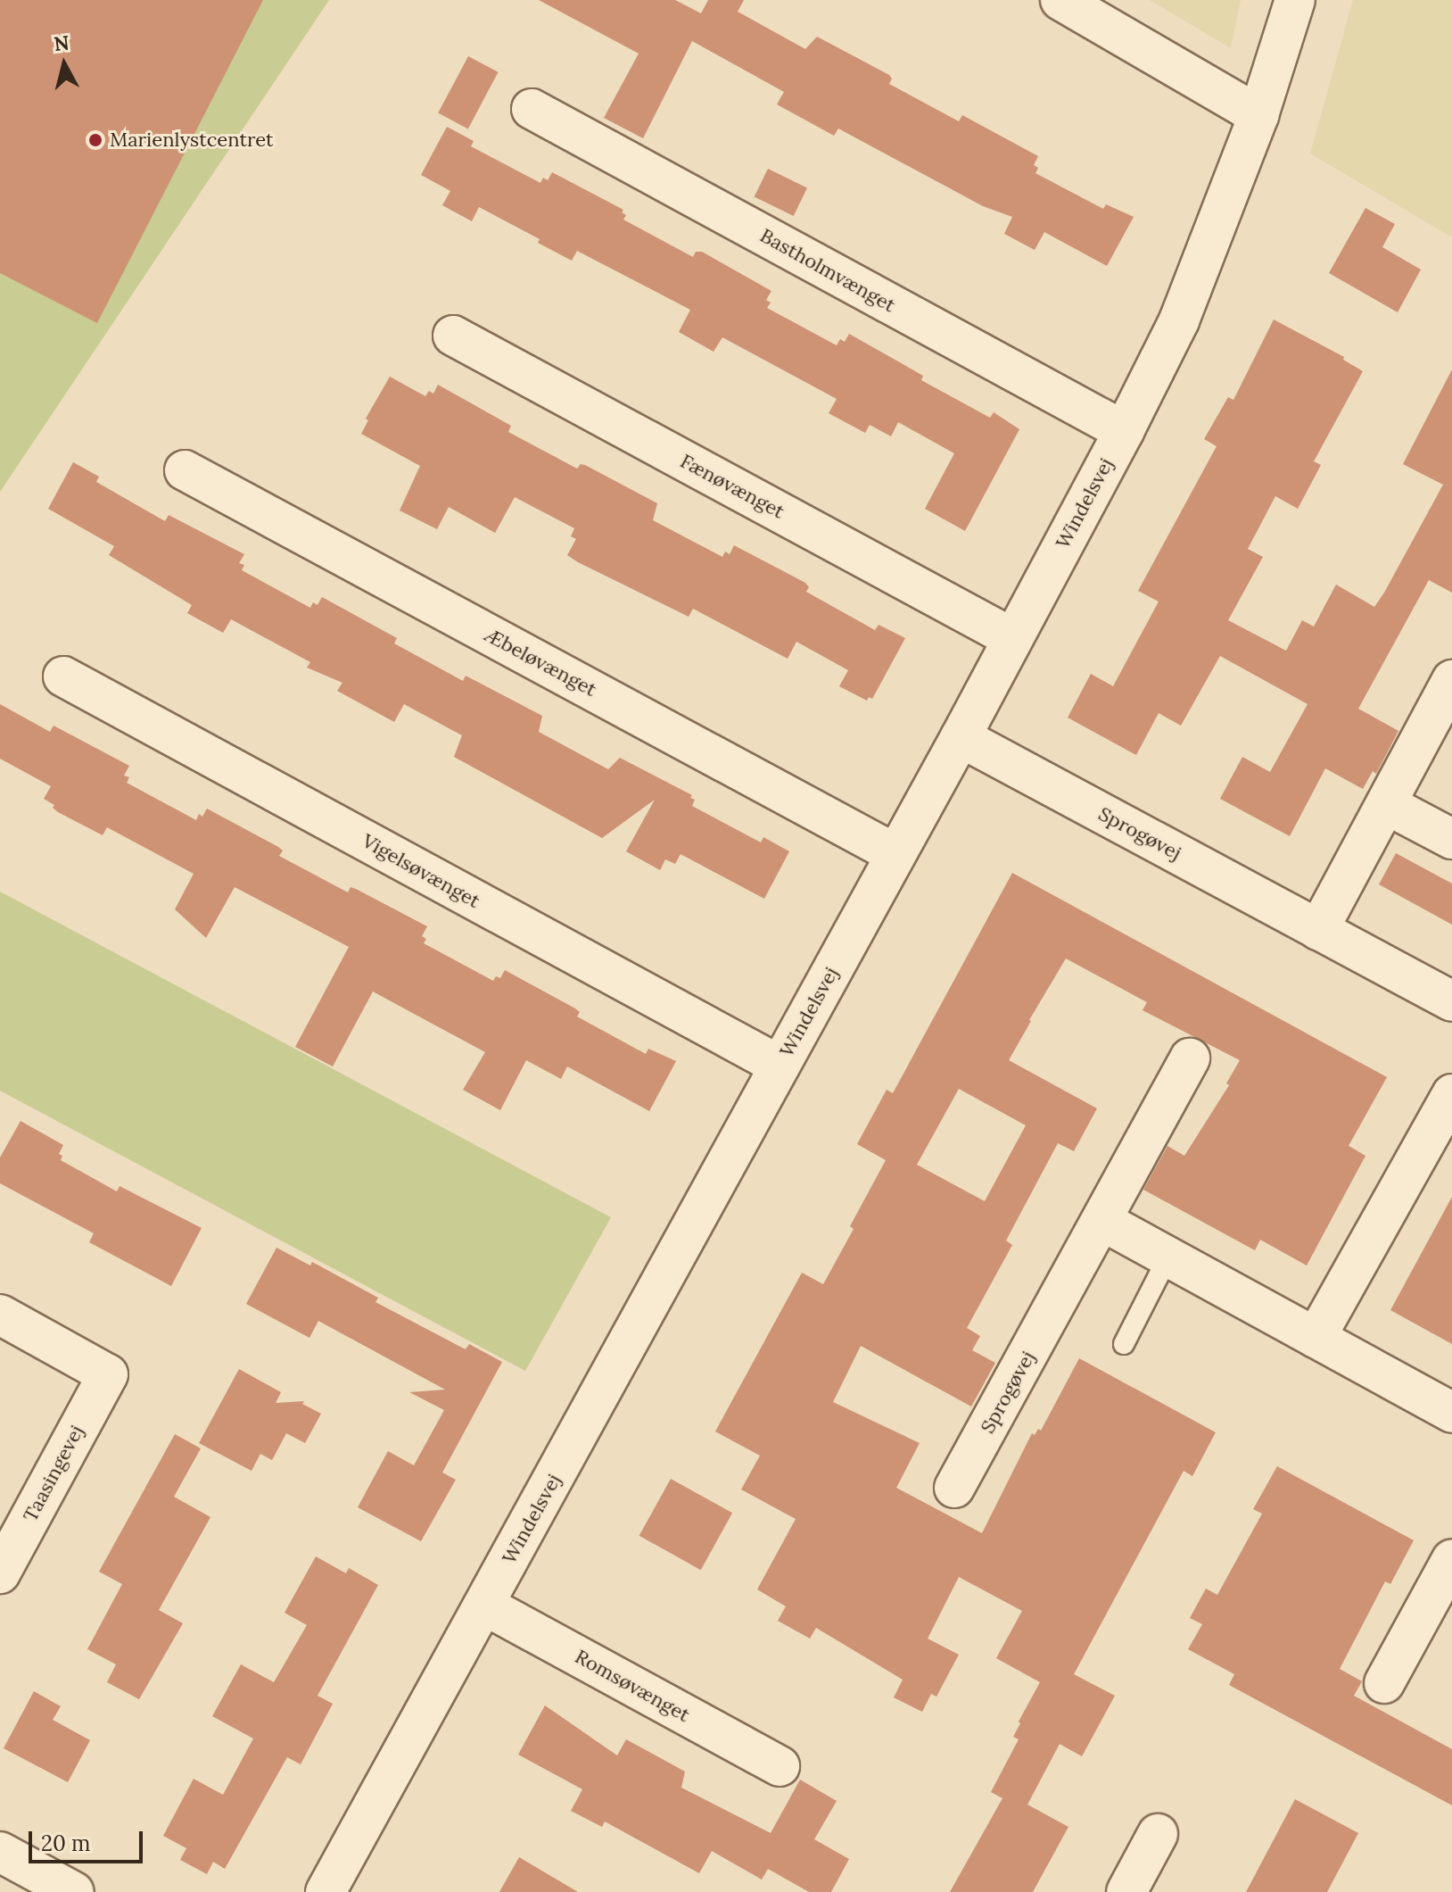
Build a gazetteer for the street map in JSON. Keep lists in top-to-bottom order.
{
  "streets": {
    "street": [
      "Bastholmvænget",
      "Fænøvænget",
      "Windelsvej",
      "Æbeløvænget",
      "Sprogøvej",
      "Vigelsøvænget",
      "Taasingevej",
      "Romsøvænget"
    ]
  },
  "crossings": [
    ["Bastholmvænget", "Windelsvej"],
    ["Fænøvænget", "Windelsvej"],
    ["Windelsvej", "Æbeløvænget"],
    ["Windelsvej", "Sprogøvej"],
    ["Windelsvej", "Vigelsøvænget"],
    ["Windelsvej", "Romsøvænget"]
  ],
  "places": ["Marienlystcentret"],
  "scale_bar": "20 m",
  "north": "top"
}
